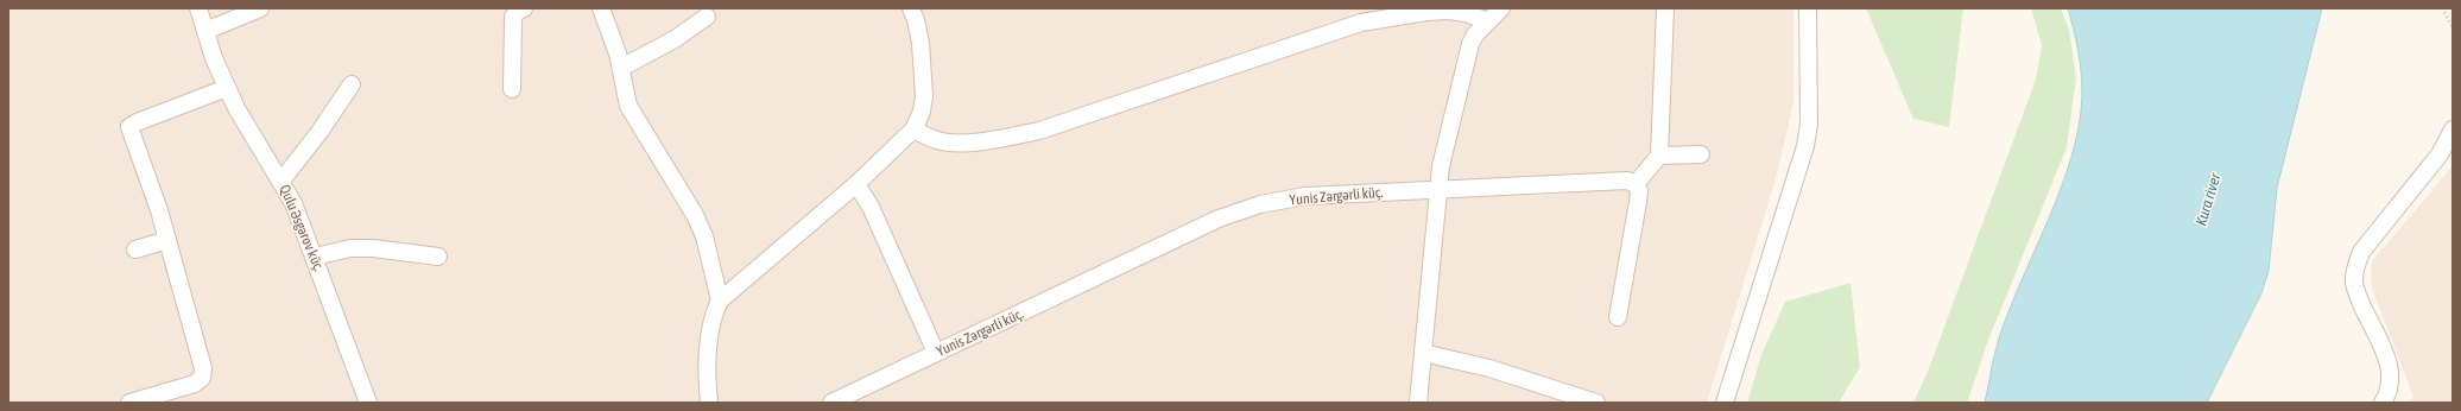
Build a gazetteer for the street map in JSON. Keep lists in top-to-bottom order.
{
  "streets": {
    "street": ["Yunis Zərgərli küç.", "Qulu Əsgərov küç."]
  },
  "water": ["Kura river"]
}
